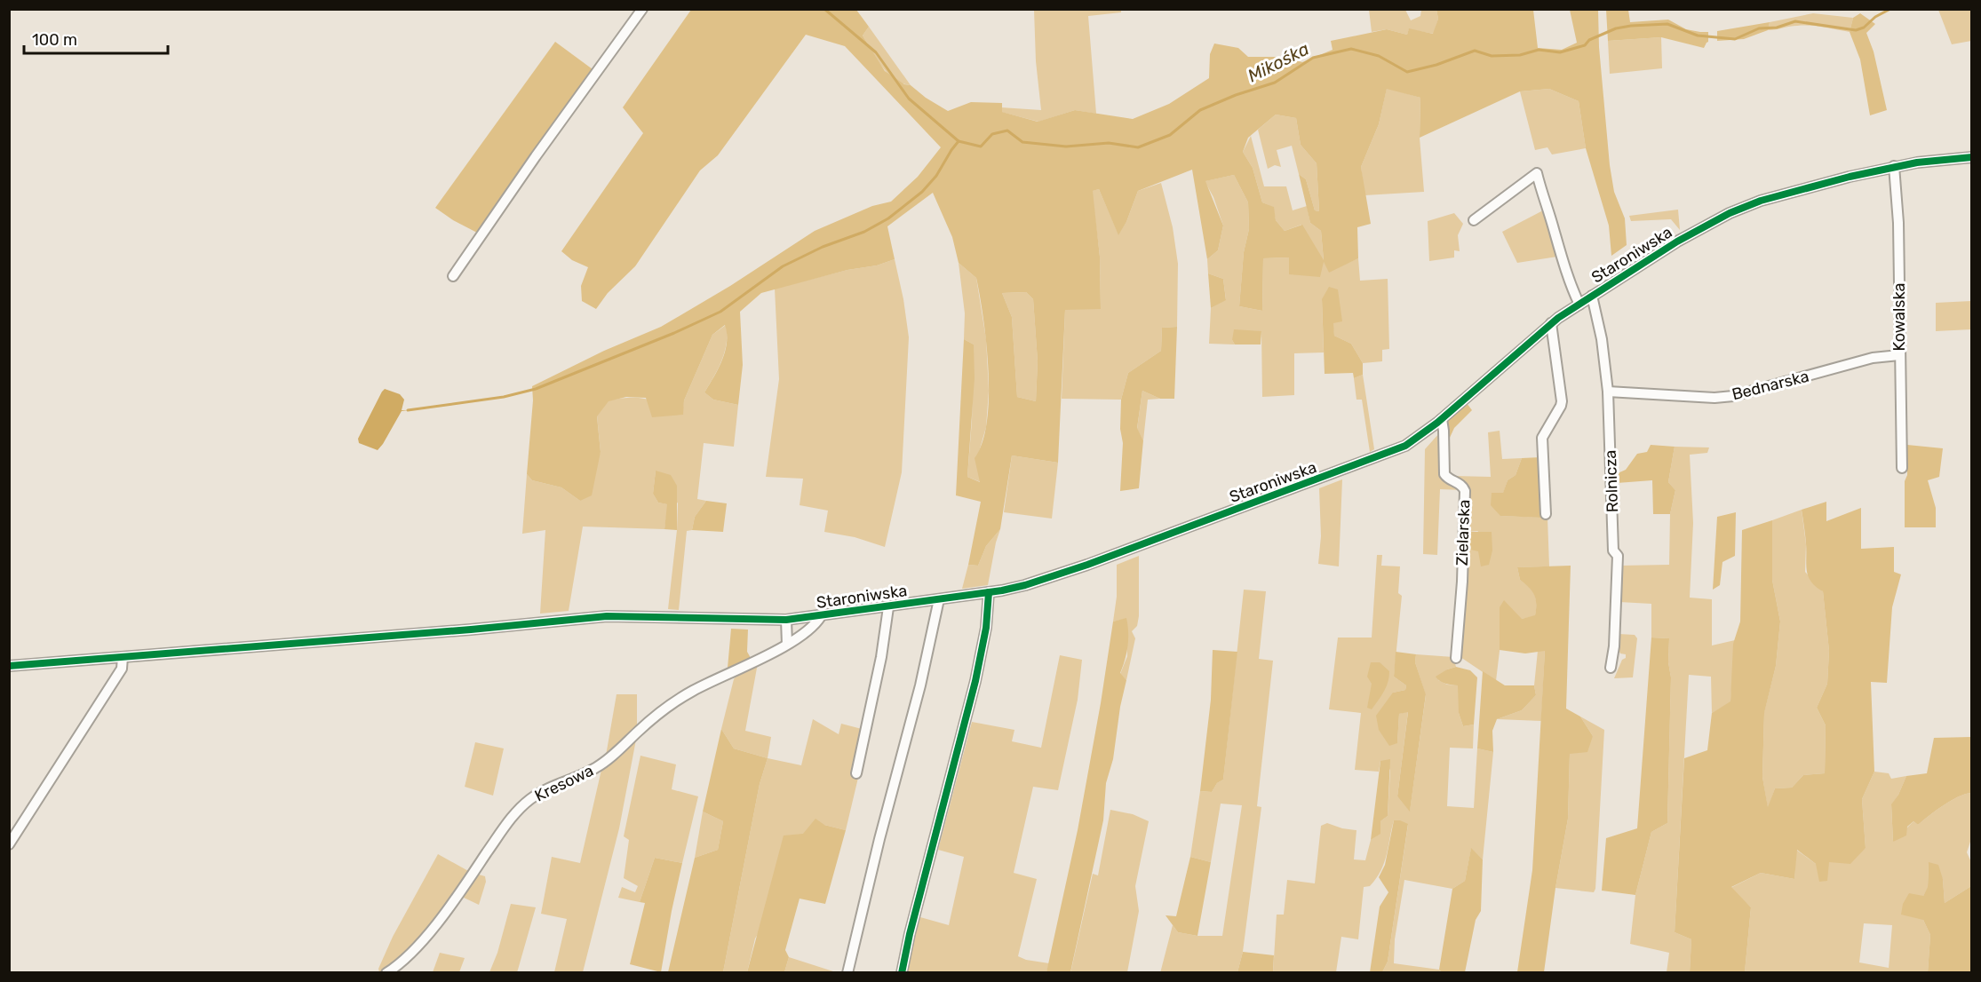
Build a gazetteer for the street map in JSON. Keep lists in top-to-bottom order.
{
  "streets": {
    "street": [
      "Staroniwska",
      "Kowalska",
      "Bednarska",
      "Rolnicza",
      "Zielarska",
      "Kresowa"
    ]
  },
  "crossings": [
    ["Staroniwska", "Kowalska"],
    ["Staroniwska", "Rolnicza"],
    ["Staroniwska", "Zielarska"],
    ["Staroniwska", "Kresowa"],
    ["Kowalska", "Bednarska"],
    ["Bednarska", "Rolnicza"]
  ],
  "water": ["Mikośka"],
  "scale_bar": "100 m"
}
